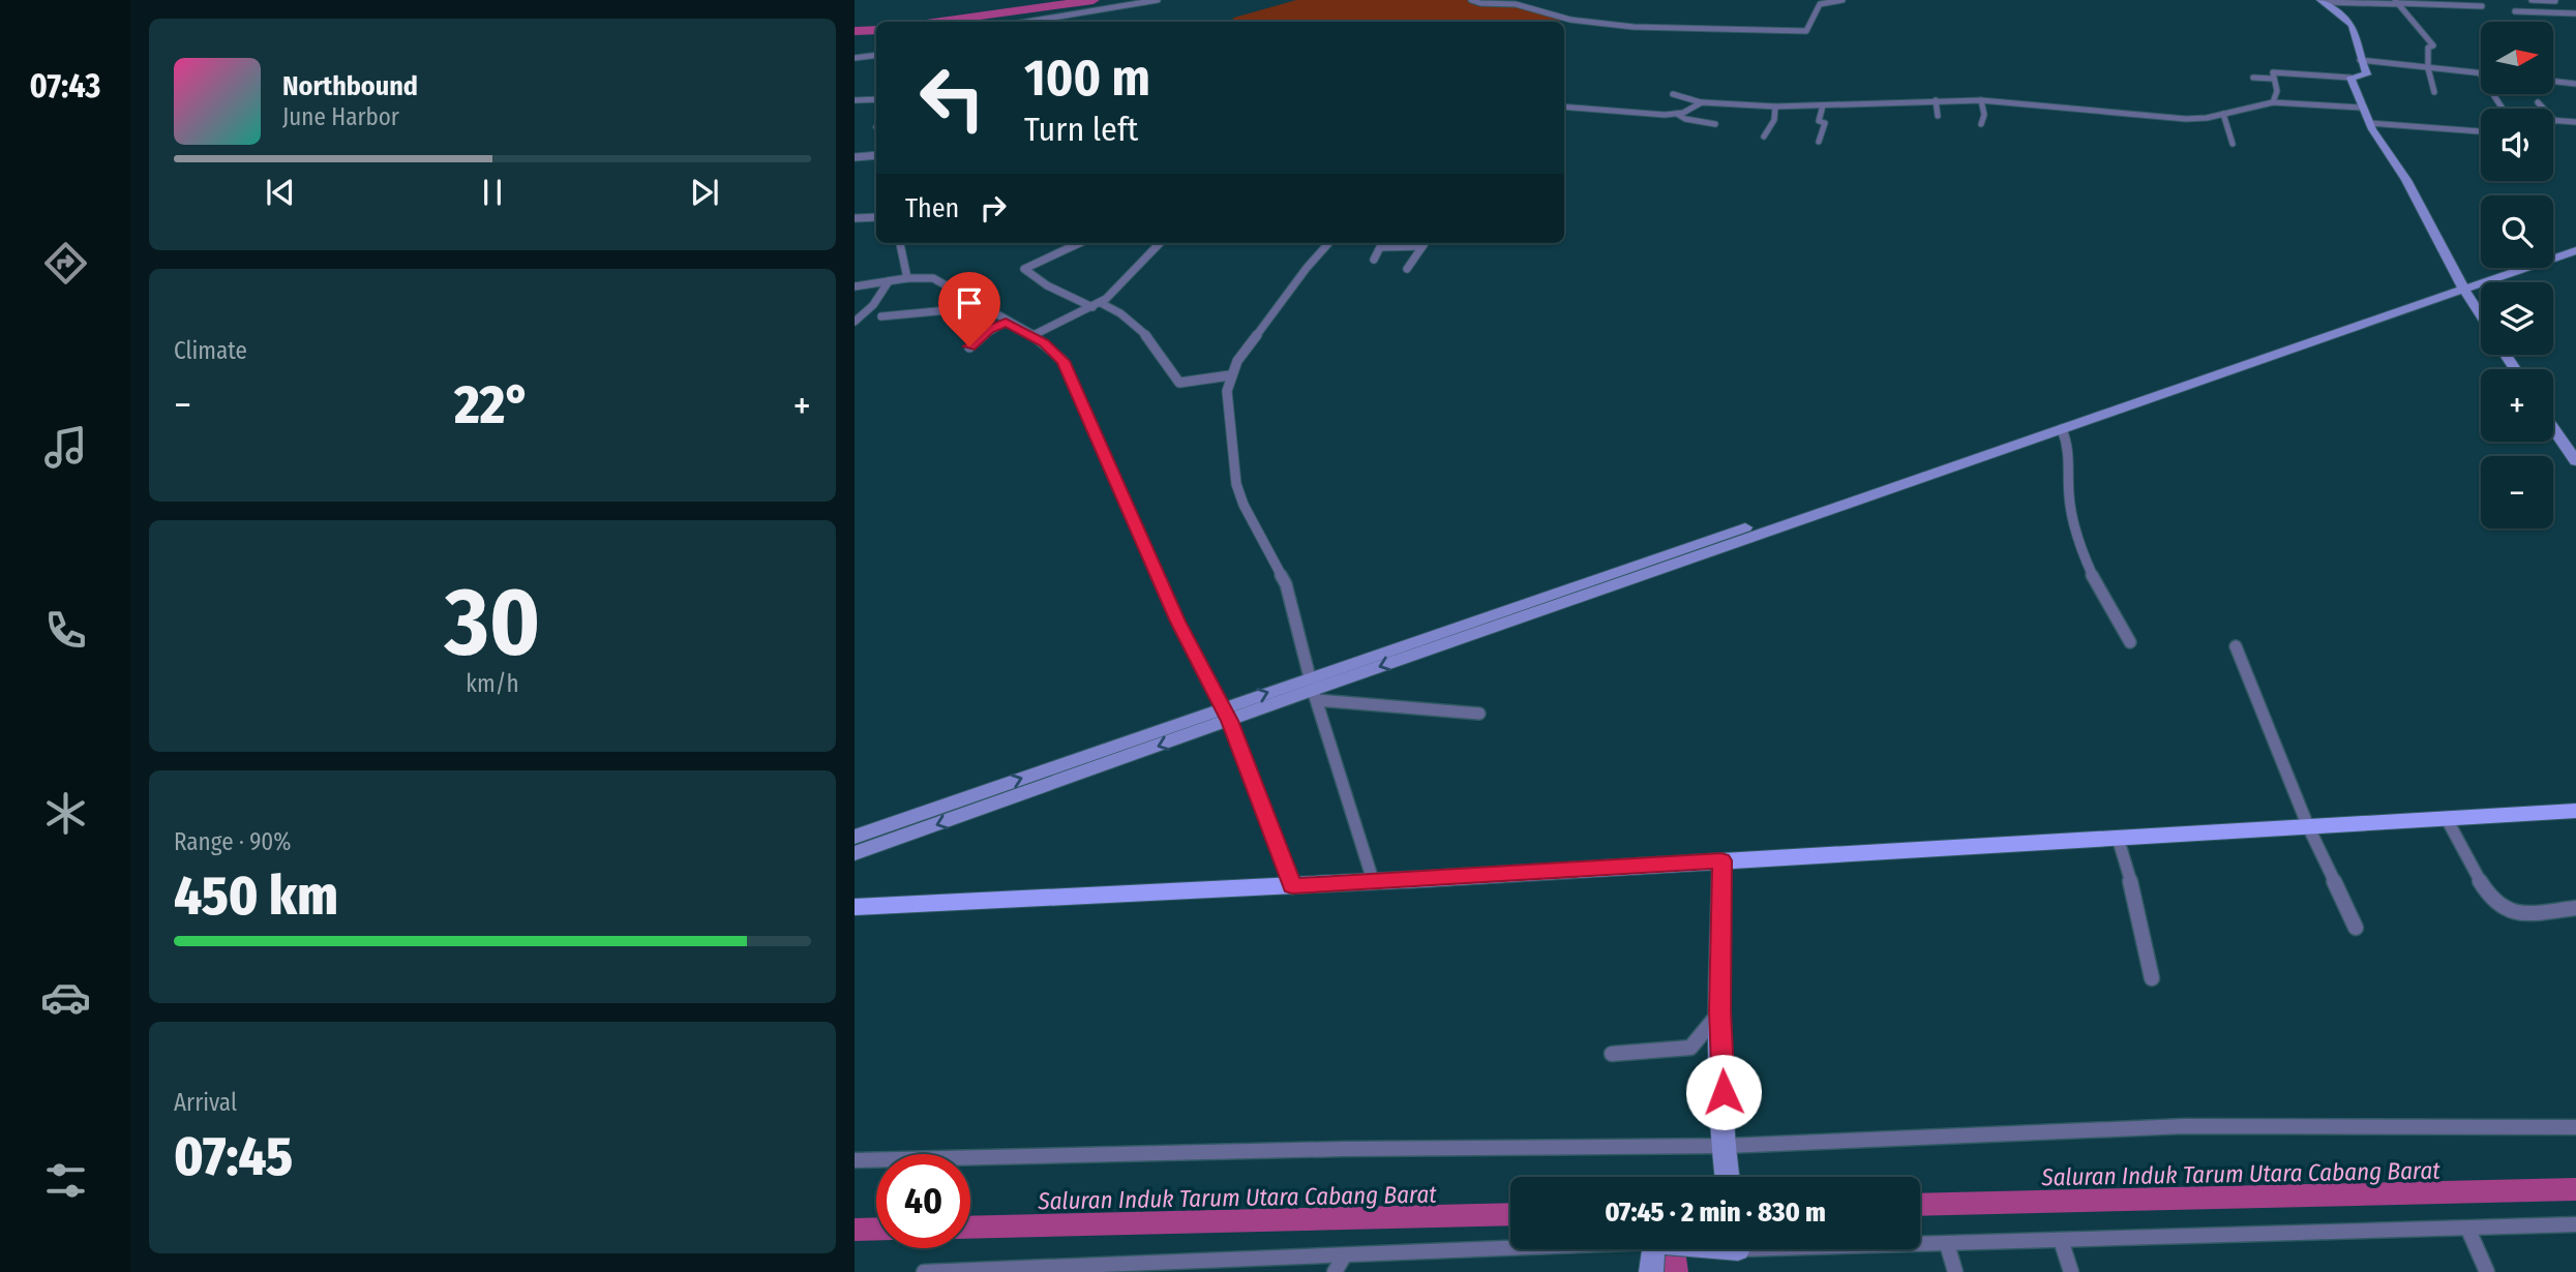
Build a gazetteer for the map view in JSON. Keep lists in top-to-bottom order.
{
  "water": ["Saluran Induk Tarum Utara Cabang Barat"],
  "north": "right",
  "page": {
    "tabs": "07:43",
    "map_buttons": ["+", "−"],
    "turn": ["100 m", "Turn left"],
    "song": ["Northbound", "June Harbor"],
    "then": "Then",
    "tile": [
      "Climate",
      ["30", "km/h"],
      ["Range · 90%", "450 km"],
      ["Arrival", "07:45"]
    ],
    "heat": ["−", "22°", "+"],
    "limit": "40",
    "trip": "07:45 · 2 min · 830 m"
  }
}
